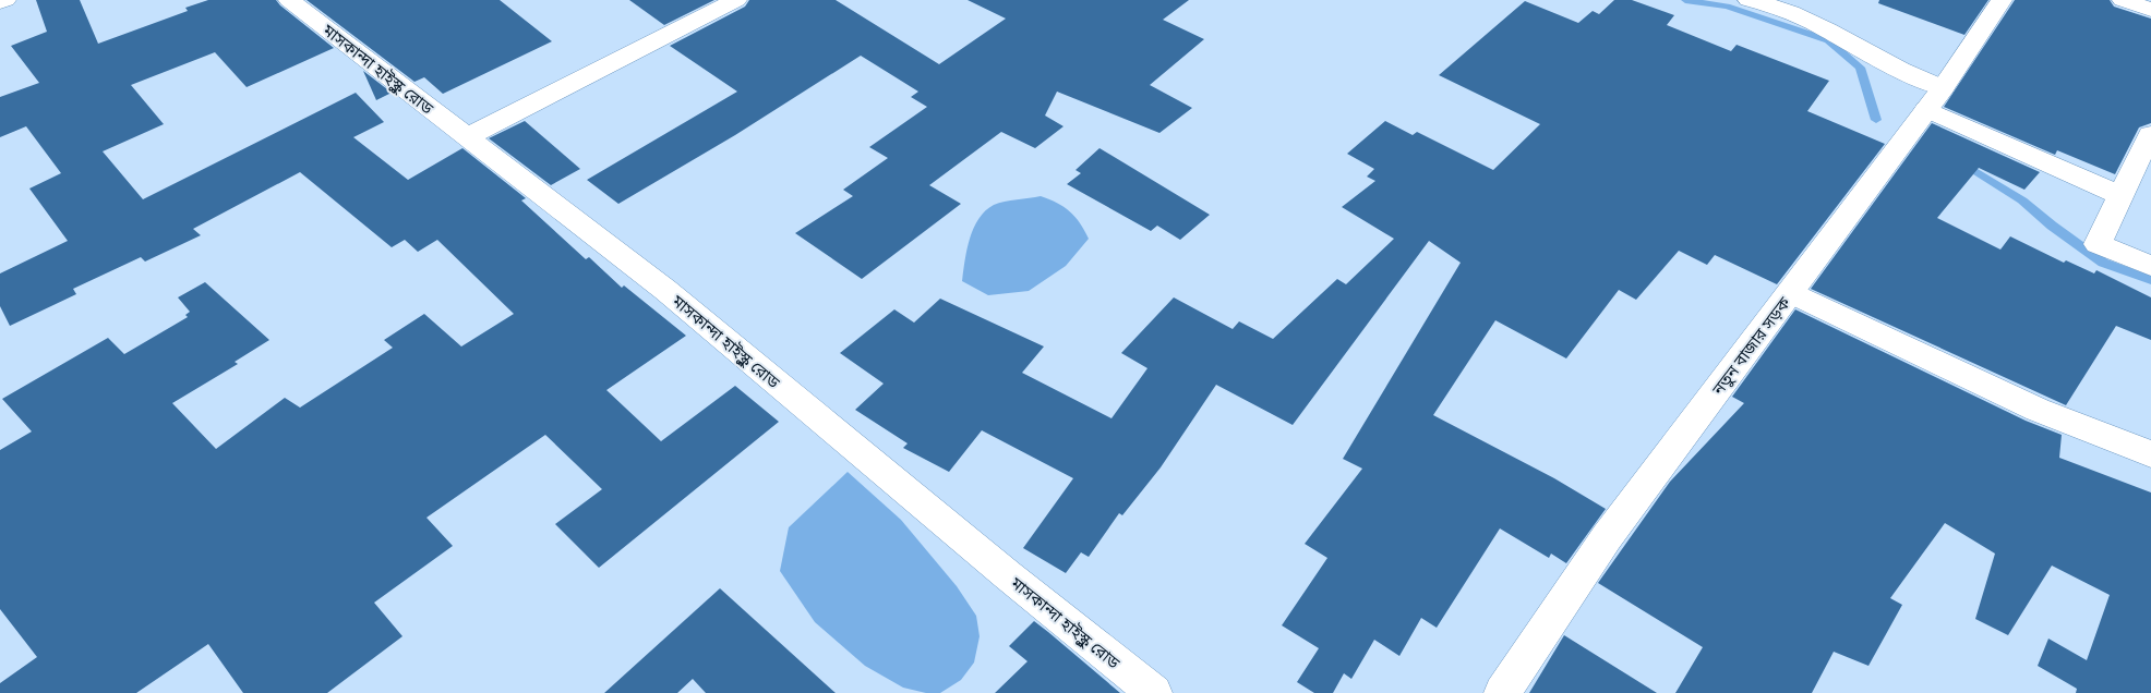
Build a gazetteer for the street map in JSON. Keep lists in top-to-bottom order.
{
  "streets": {
    "street": ["মাসকান্দা হাইস্কুল রোড", "নতুন বাজার সড়ক"]
  }
}
